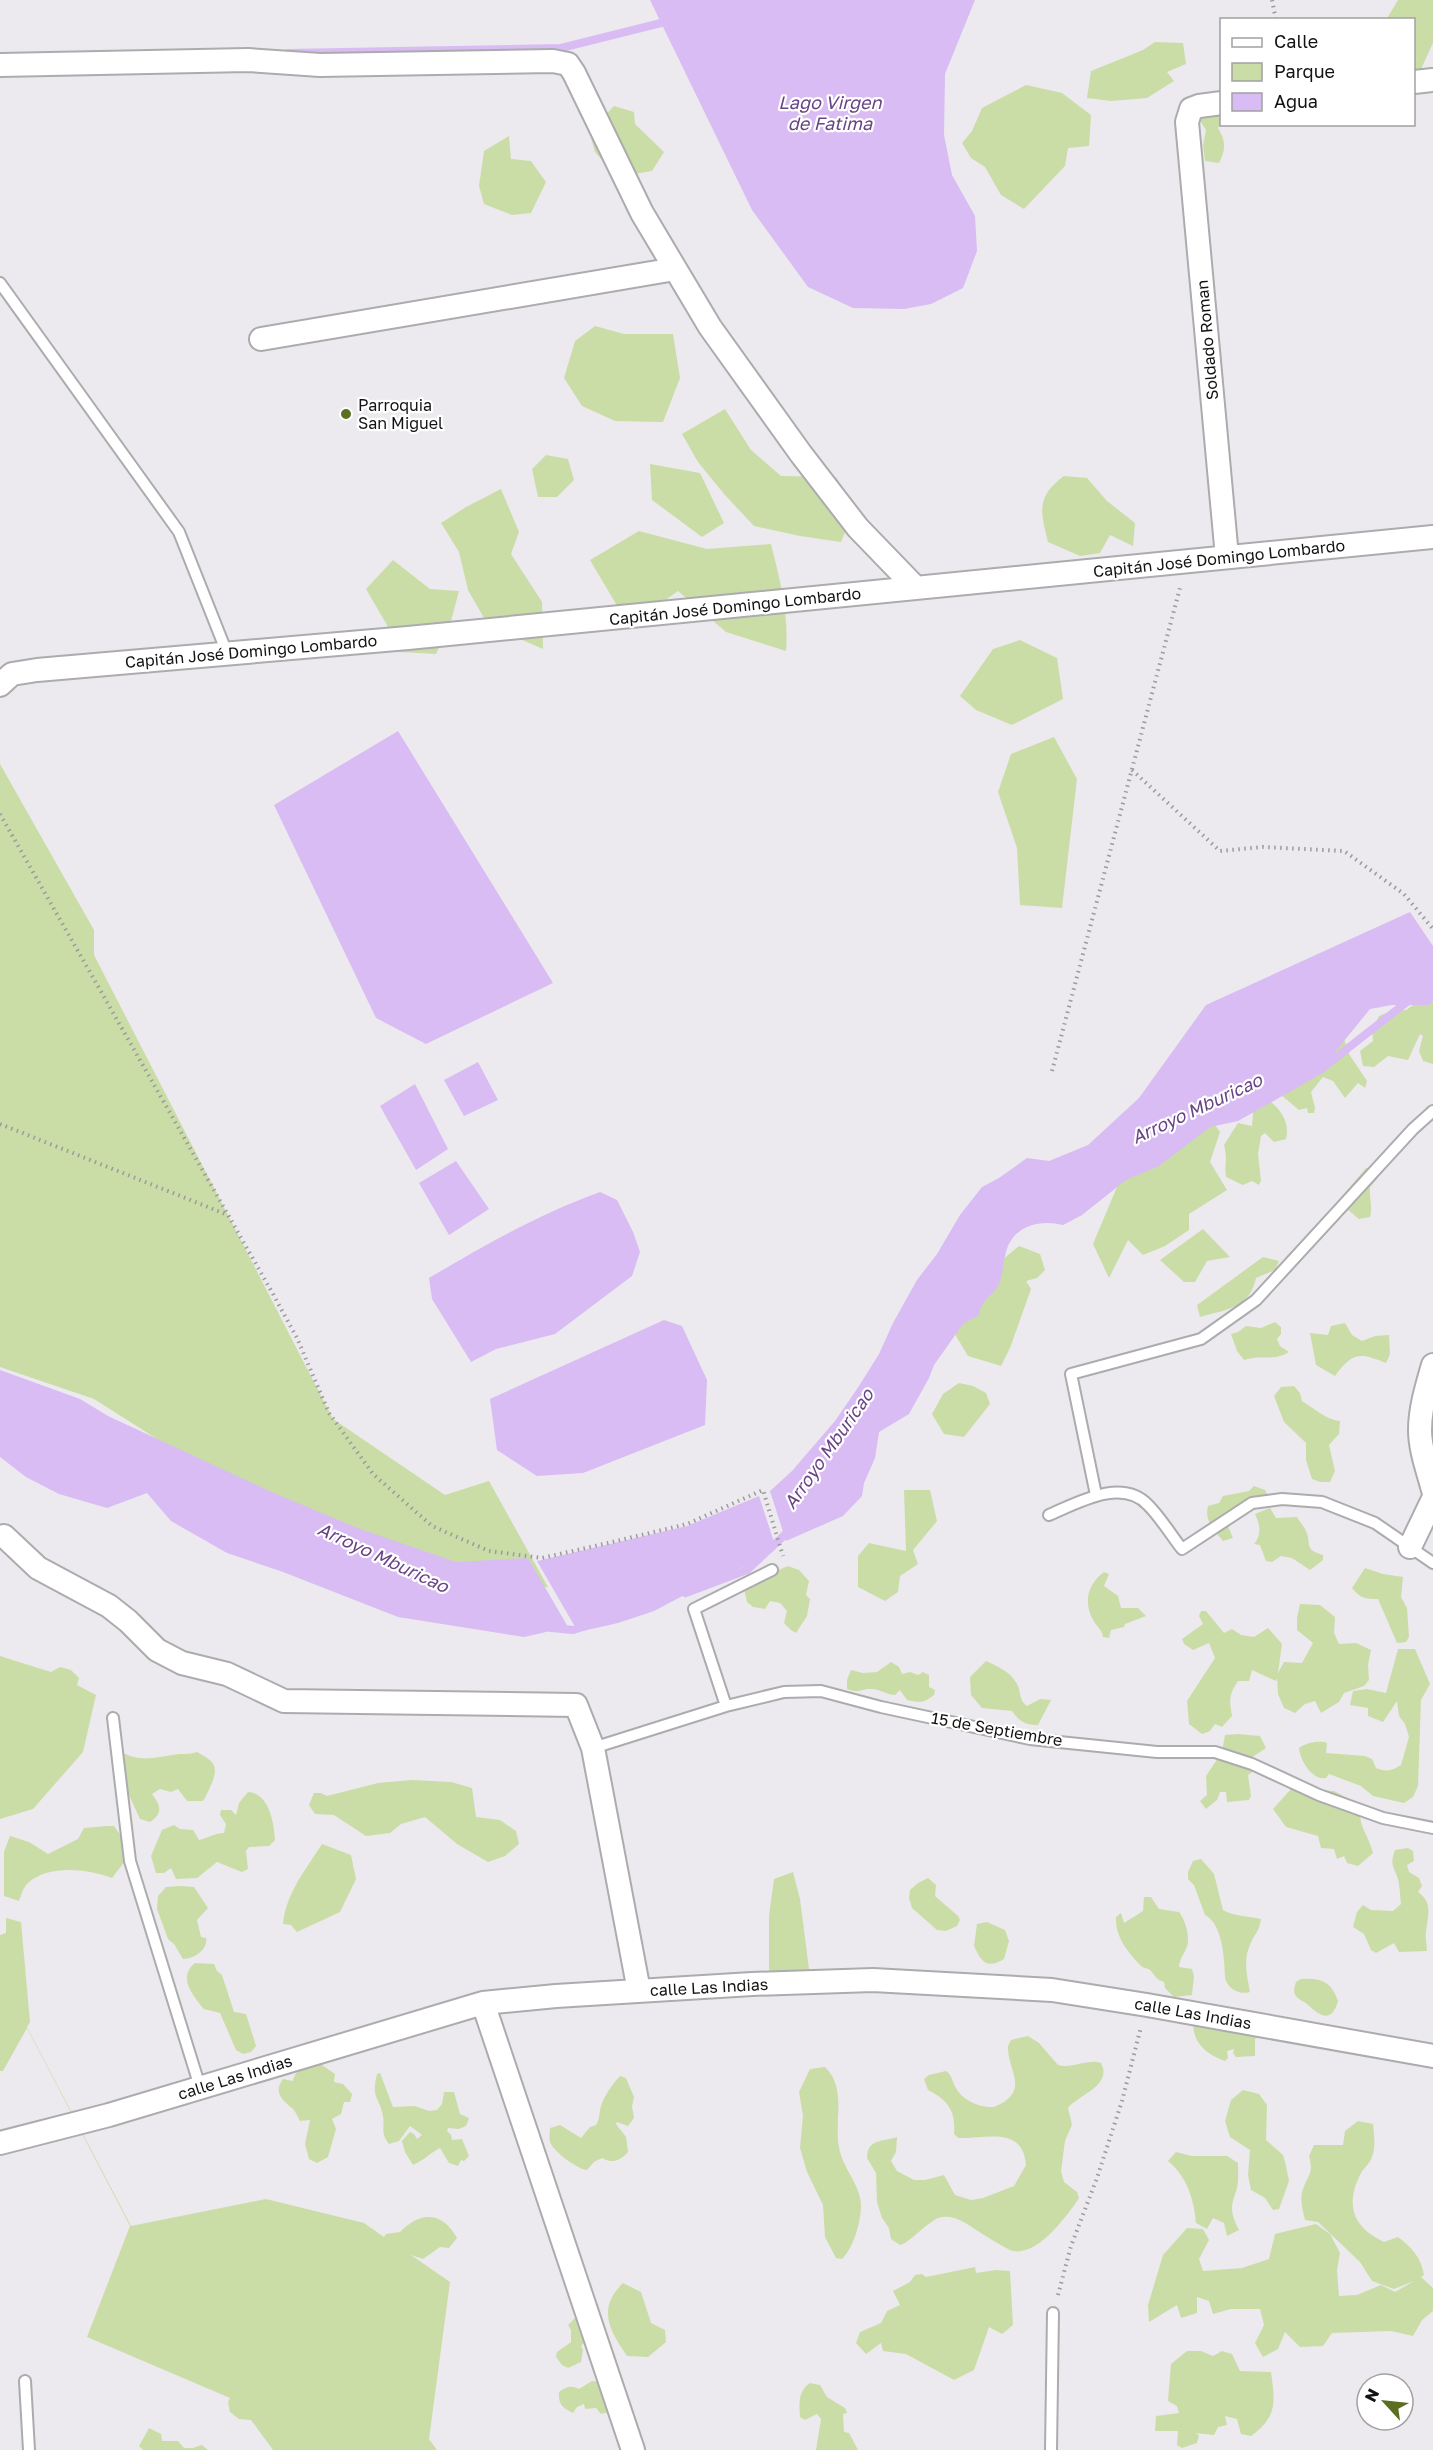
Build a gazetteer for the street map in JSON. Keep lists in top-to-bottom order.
{
  "streets": {
    "street": ["Soldado Roman", "Capitán José Domingo Lombardo", "calle Las Indias"],
    "lane": ["15 de Septiembre"]
  },
  "crossings": [
    ["Soldado Roman", "Capitán José Domingo Lombardo"]
  ],
  "water": ["Lago Virgen de Fatima", "Arroyo Mburicao"],
  "places": ["Parroquia San Miguel"],
  "legend": ["Calle", "Parque", "Agua"],
  "north": "top left"
}
